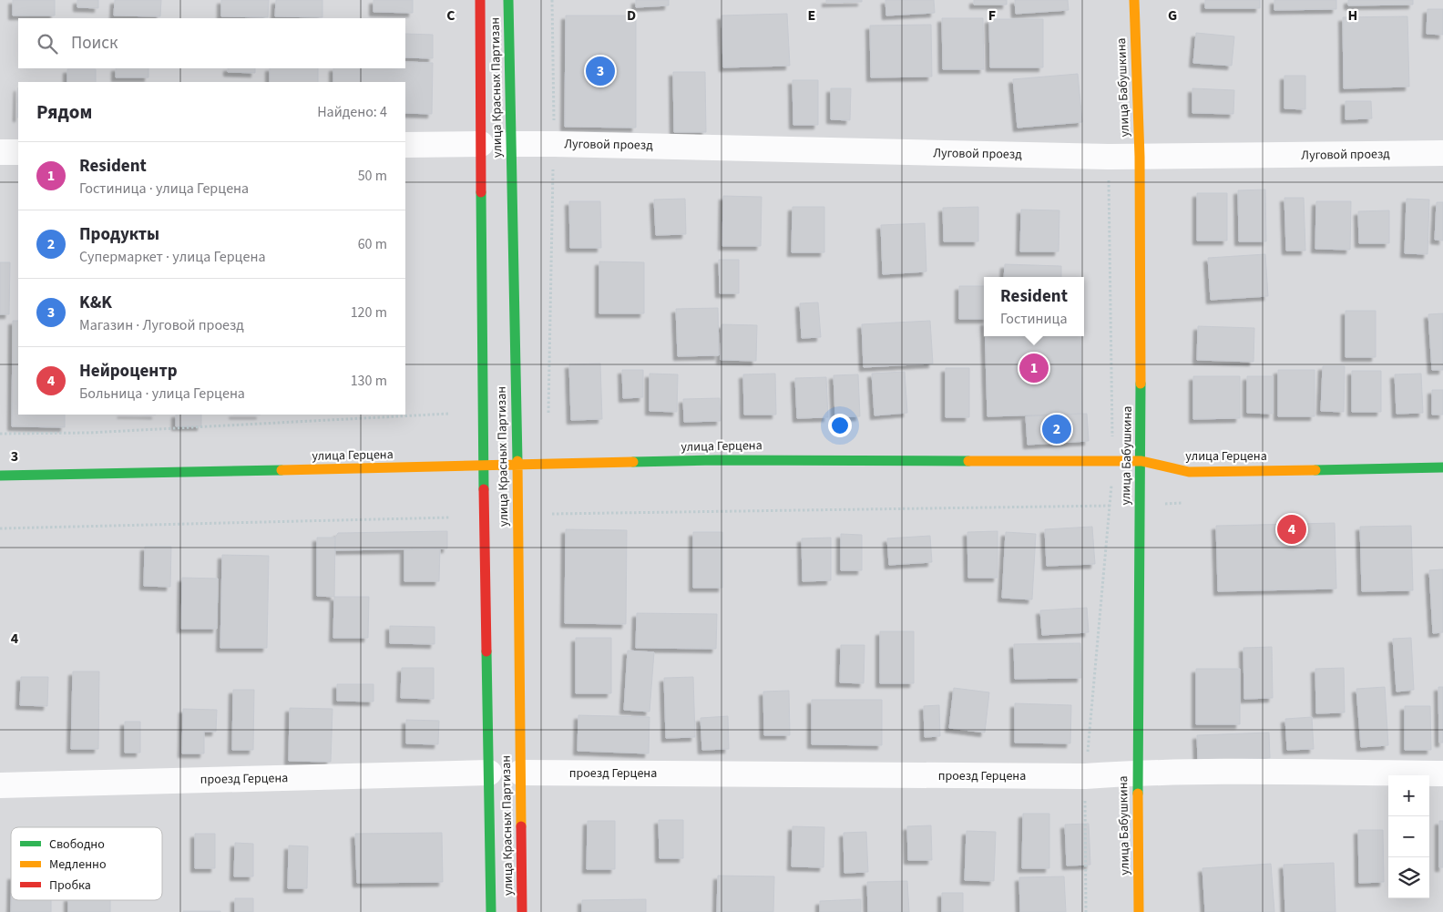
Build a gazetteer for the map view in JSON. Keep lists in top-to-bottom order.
{
  "streets": {
    "main road": ["улица Красных Партизан", "улица Бабушкина", "улица Герцена"],
    "street": ["Луговой проезд", "проезд Герцена"]
  },
  "crossings": [
    ["улица Красных Партизан", "Луговой проезд"],
    ["улица Красных Партизан", "улица Герцена"],
    ["улица Красных Партизан", "проезд Герцена"],
    ["улица Бабушкина", "Луговой проезд"],
    ["улица Бабушкина", "улица Герцена"],
    ["улица Бабушкина", "проезд Герцена"]
  ],
  "legend": ["Свободно", "Медленно", "Пробка"],
  "page": {
    "search": "Поиск",
    "pins": [
      "3",
      "1",
      "2",
      "4"
    ],
    "heading": ["Рядом", "Найдено: 4"],
    "list": [
      {
        "mark": "1",
        "name": "Resident",
        "note": "Гостиница · улица Герцена",
        "value": "50 m"
      },
      {
        "mark": "2",
        "name": "Продукты",
        "note": "Супермаркет · улица Герцена",
        "value": "60 m"
      },
      {
        "mark": "3",
        "name": "K&K",
        "note": "Магазин · Луговой проезд",
        "value": "120 m"
      },
      {
        "mark": "4",
        "name": "Нейроцентр",
        "note": "Больница · улица Герцена",
        "value": "130 m"
      }
    ],
    "popup": ["Resident", "Гостиница"],
    "map_buttons": ["+", "−"]
  },
  "grid": {
    "columns": [
      "C",
      "D",
      "E",
      "F",
      "G",
      "H"
    ],
    "rows": ["3", "4"]
  }
}
